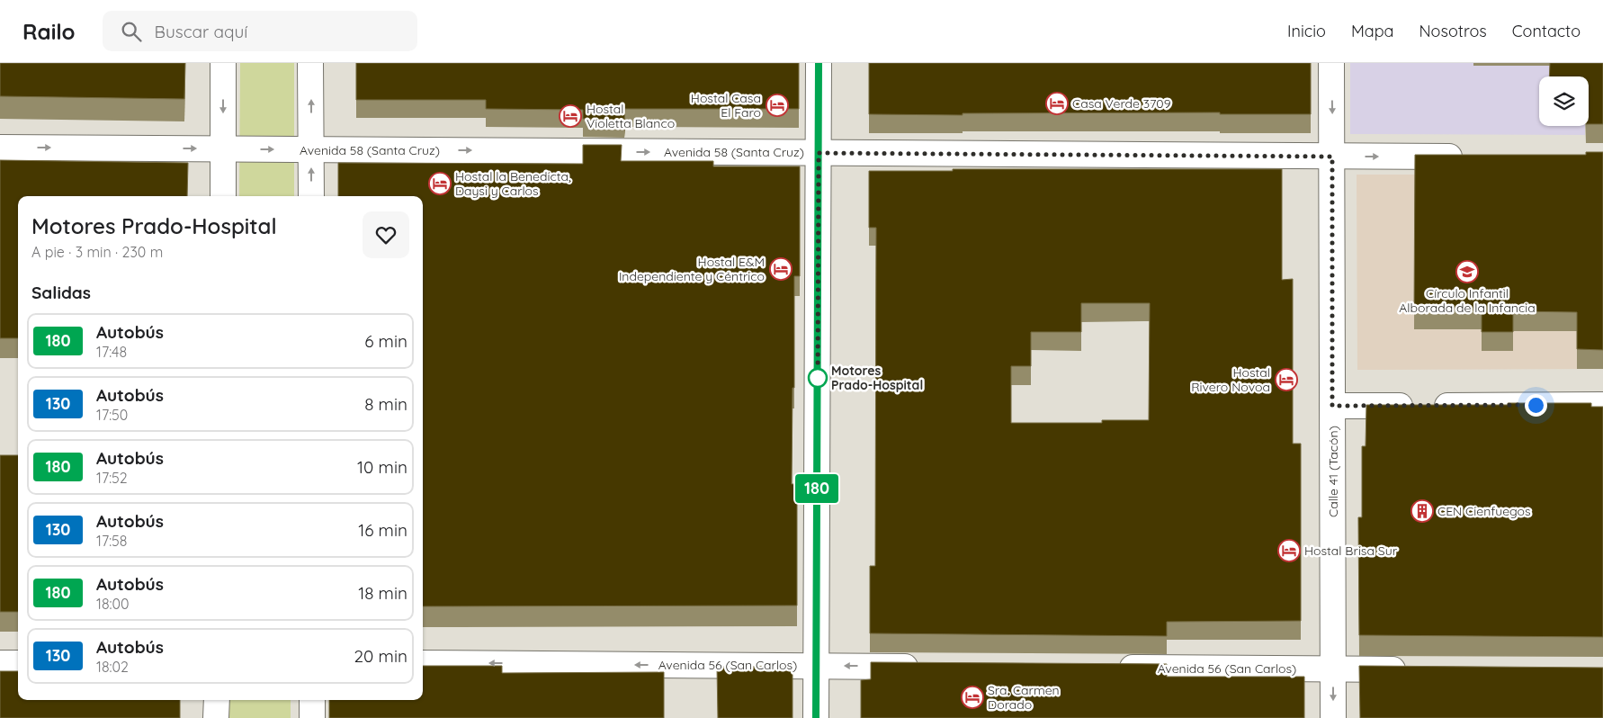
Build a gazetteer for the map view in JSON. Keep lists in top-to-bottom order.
{
  "streets": {
    "main road": ["Avenida 58 (Santa Cruz)", "Calle 41 (Tacón)", "Avenida 56 (San Carlos)"]
  },
  "crossings": [
    ["Avenida 58 (Santa Cruz)", "Calle 41 (Tacón)"],
    ["Calle 41 (Tacón)", "Avenida 56 (San Carlos)"]
  ],
  "one_way": ["Avenida 58 (Santa Cruz)", "Avenida 56 (San Carlos)"],
  "places": {
    "hotel": [
      "Casa Verde 3709",
      "Hostal Casa El Faro",
      "Hostal Violetta Blanco",
      "Hostal la Benedicta, Daysi y Carlos",
      "Hostal E&M Independiente y Céntrico",
      "Hostal Rivero Novoa",
      "Hostal Brisa Sur",
      "Sra. Carmen Dorado"
    ],
    "school or university": ["Círculo Infantil Alborada de la Infancia"],
    "other": ["Motores Prado-Hospital"],
    "building": ["CEN Cienfuegos"]
  },
  "lines": ["bus line 180"],
  "page": {
    "header": "Railo",
    "search": "Buscar aquí",
    "nav": [
      "Inicio",
      "Mapa",
      "Nosotros",
      "Contacto"
    ],
    "on_map": "180",
    "heading": [
      ["Motores Prado-Hospital", "A pie · 3 min · 230 m"],
      "Salidas"
    ],
    "list": [
      {
        "mark": "180",
        "name": "Autobús",
        "note": "17:48",
        "value": "6 min"
      },
      {
        "mark": "130",
        "name": "Autobús",
        "note": "17:50",
        "value": "8 min"
      },
      {
        "mark": "180",
        "name": "Autobús",
        "note": "17:52",
        "value": "10 min"
      },
      {
        "mark": "130",
        "name": "Autobús",
        "note": "17:58",
        "value": "16 min"
      },
      {
        "mark": "180",
        "name": "Autobús",
        "note": "18:00",
        "value": "18 min"
      },
      {
        "mark": "130",
        "name": "Autobús",
        "note": "18:02",
        "value": "20 min"
      }
    ]
  }
}
